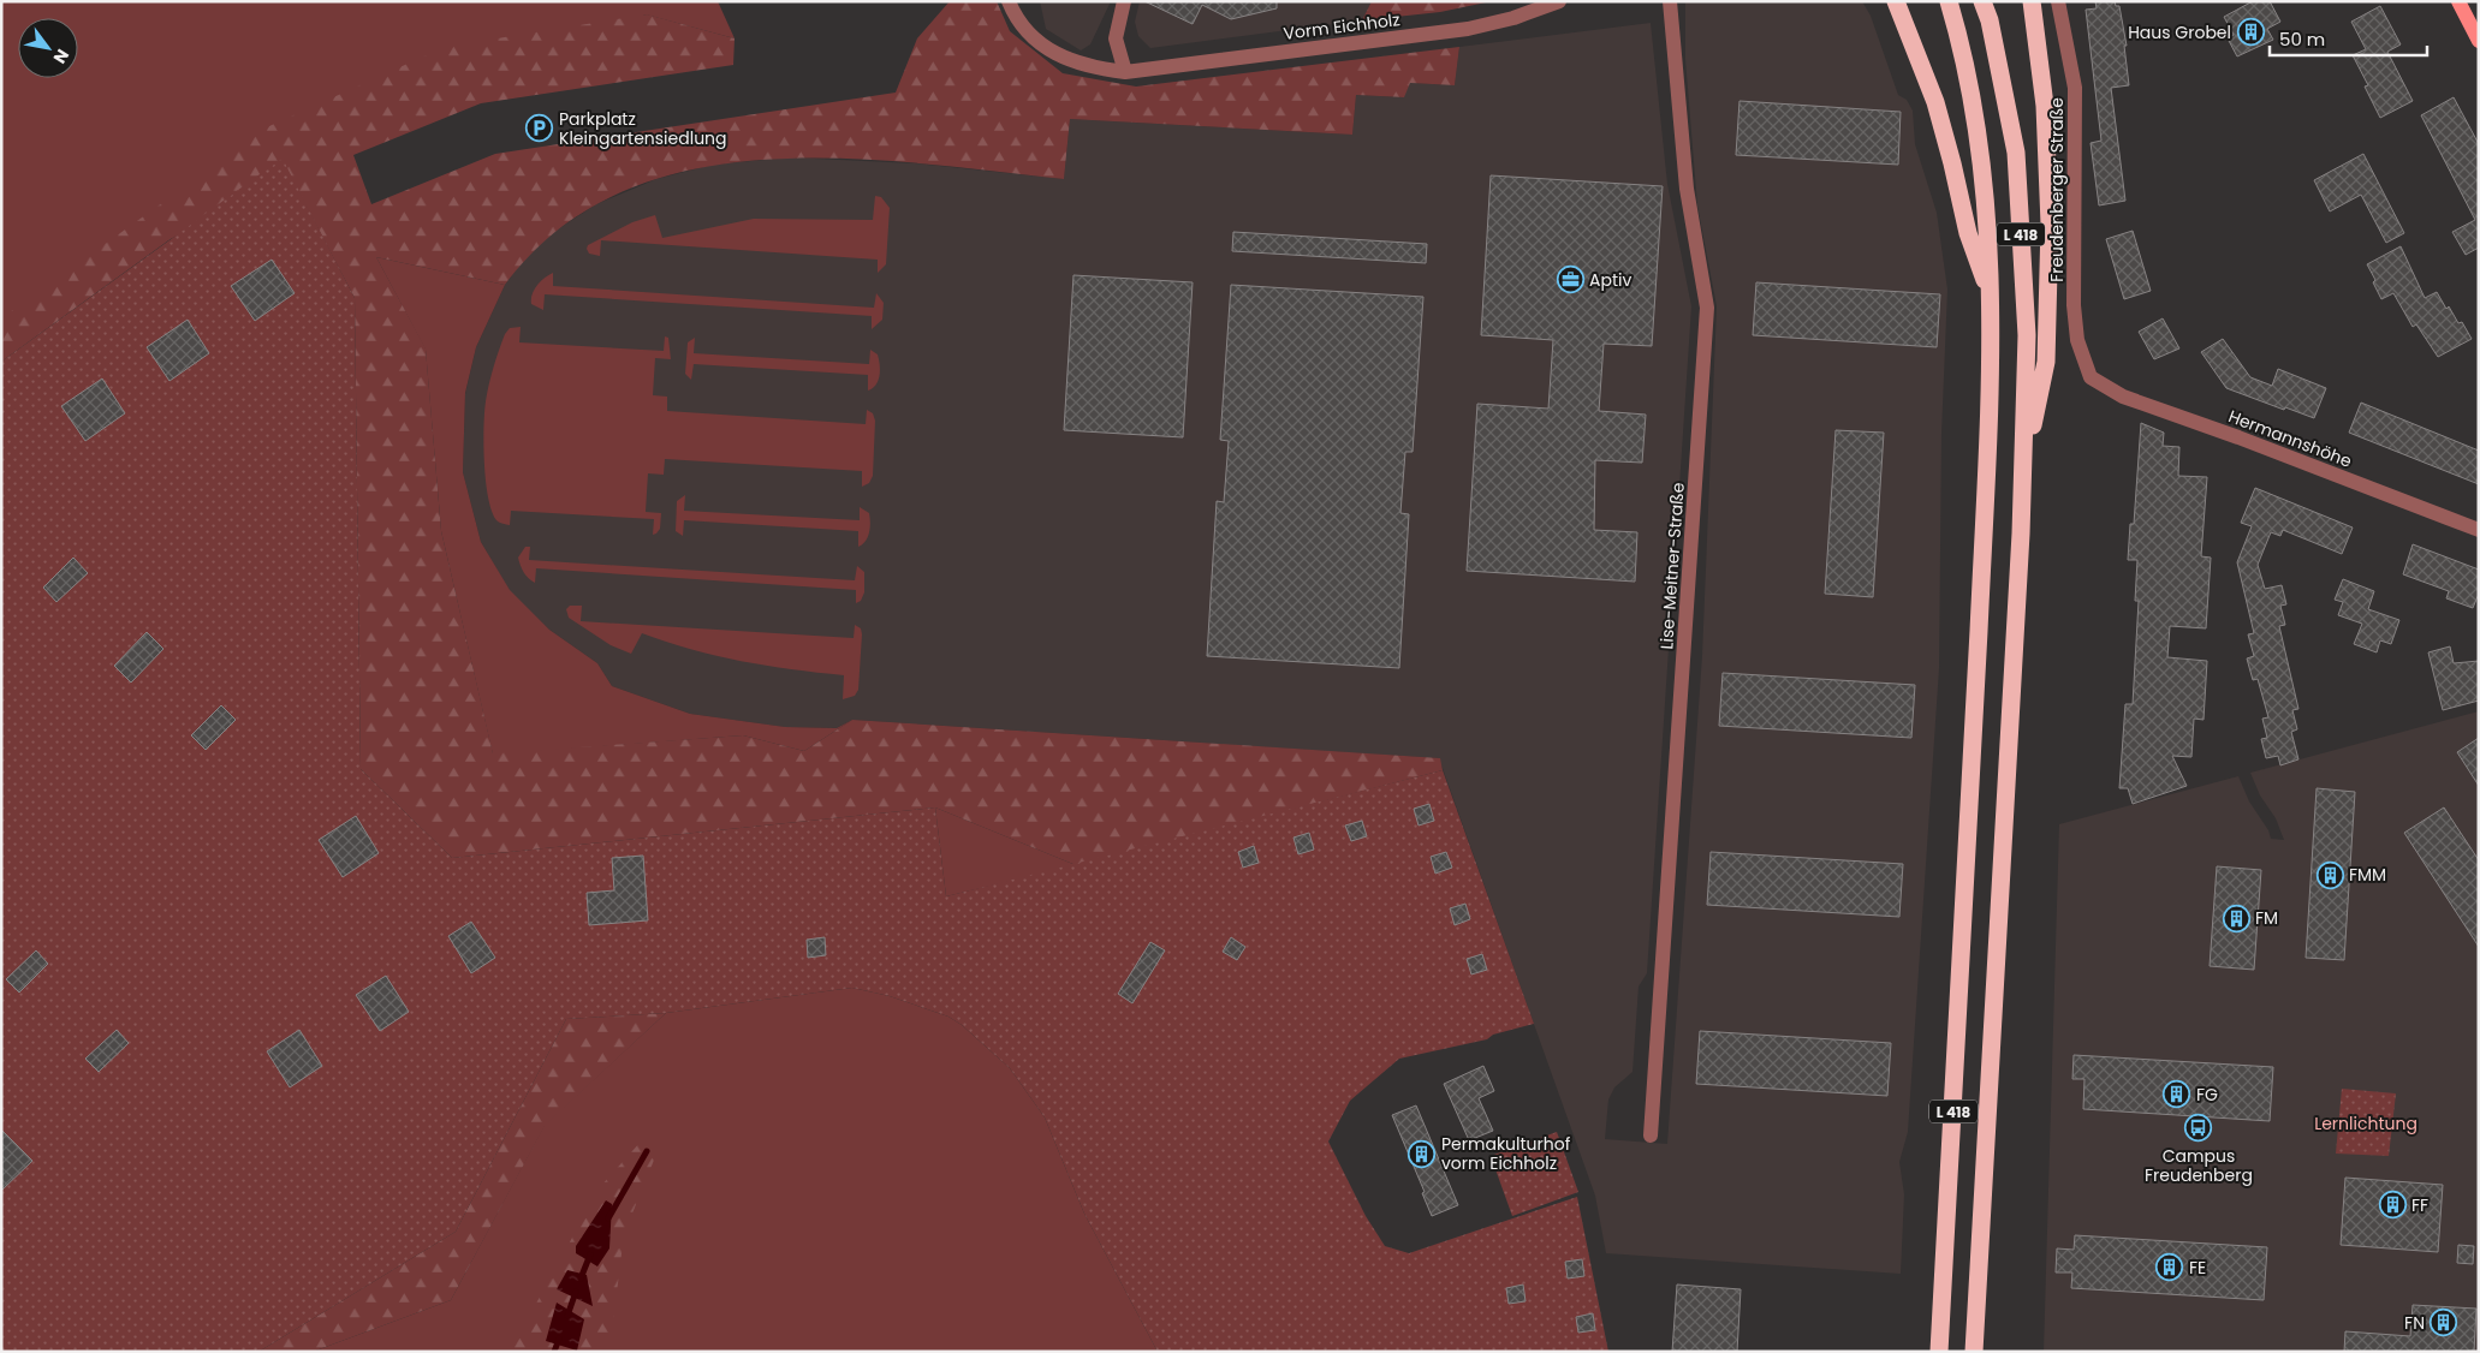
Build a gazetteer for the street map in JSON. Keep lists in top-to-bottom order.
{
  "streets": {
    "highway": ["L 418"],
    "street": [
      "Vorm Eichholz",
      "Freudenberger Straße",
      "Hermannshöhe",
      "Lise-Meitner-Straße"
    ]
  },
  "crossings": [
    ["Freudenberger Straße", "Hermannshöhe"]
  ],
  "parks": ["Lernlichtung"],
  "places": {
    "building": [
      "Haus Grobel",
      "FMM",
      "FM",
      "FG",
      "Permakulturhof vorm Eichholz",
      "FF",
      "FE",
      "FN"
    ],
    "parking": ["Parkplatz Kleingartensiedlung"],
    "office": ["Aptiv"],
    "bus stop": ["Campus Freudenberg"]
  },
  "scale_bar": "50 m",
  "north": "bottom right"
}
